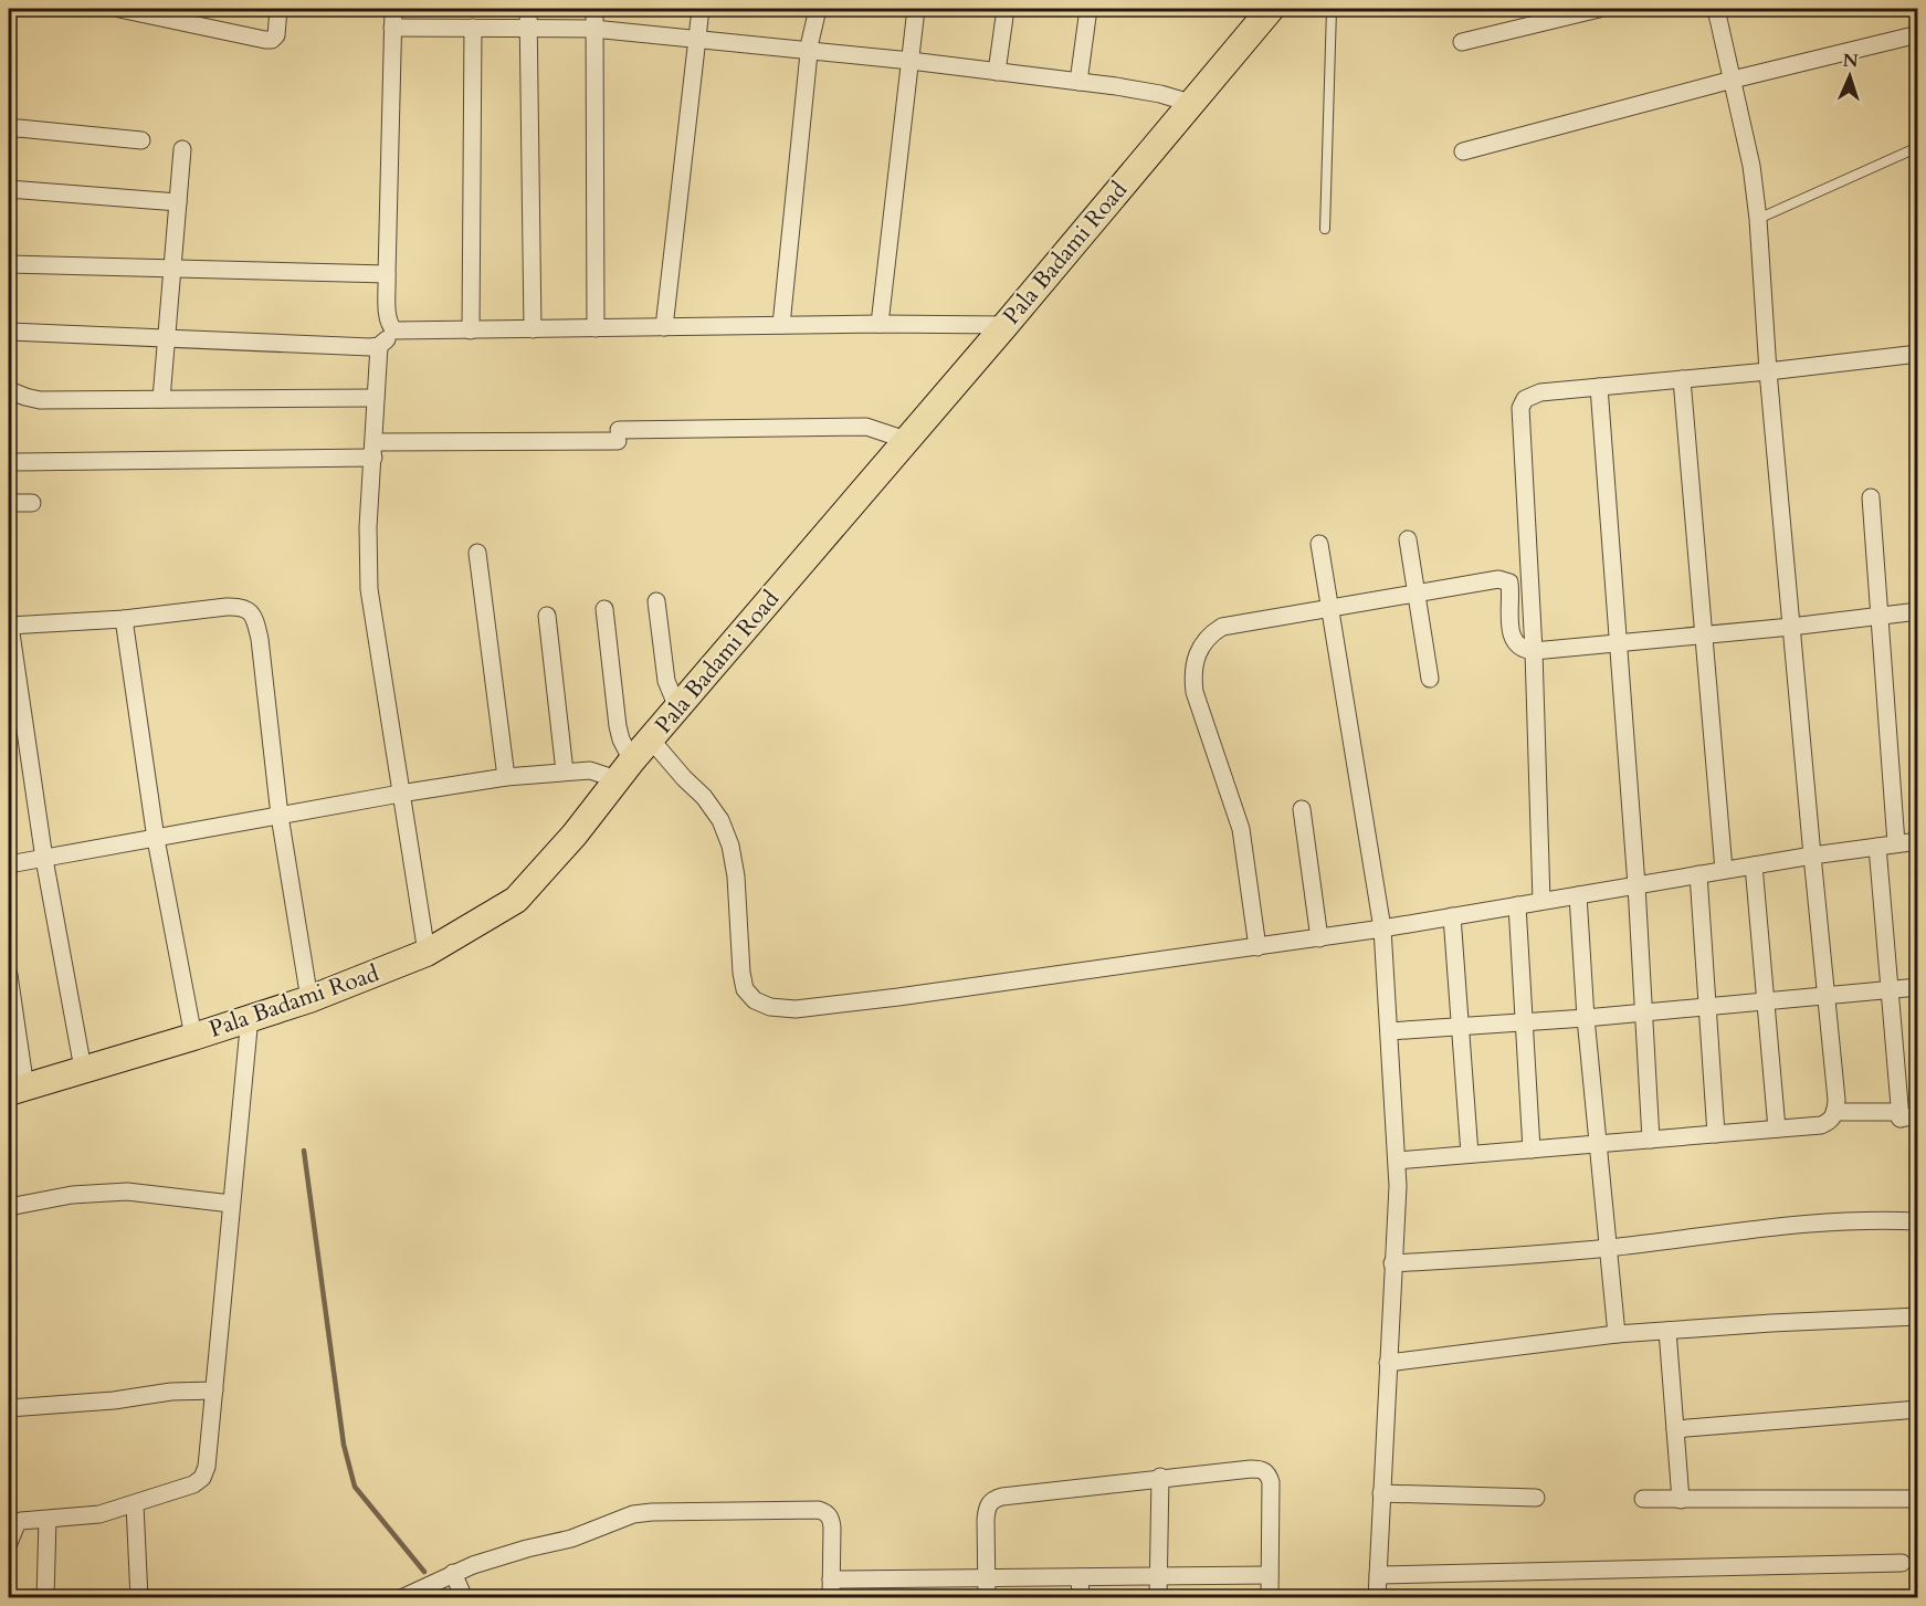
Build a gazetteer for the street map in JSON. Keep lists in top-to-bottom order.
{
  "streets": {
    "main road": ["Pala Badami Road"]
  },
  "north": "top"
}
